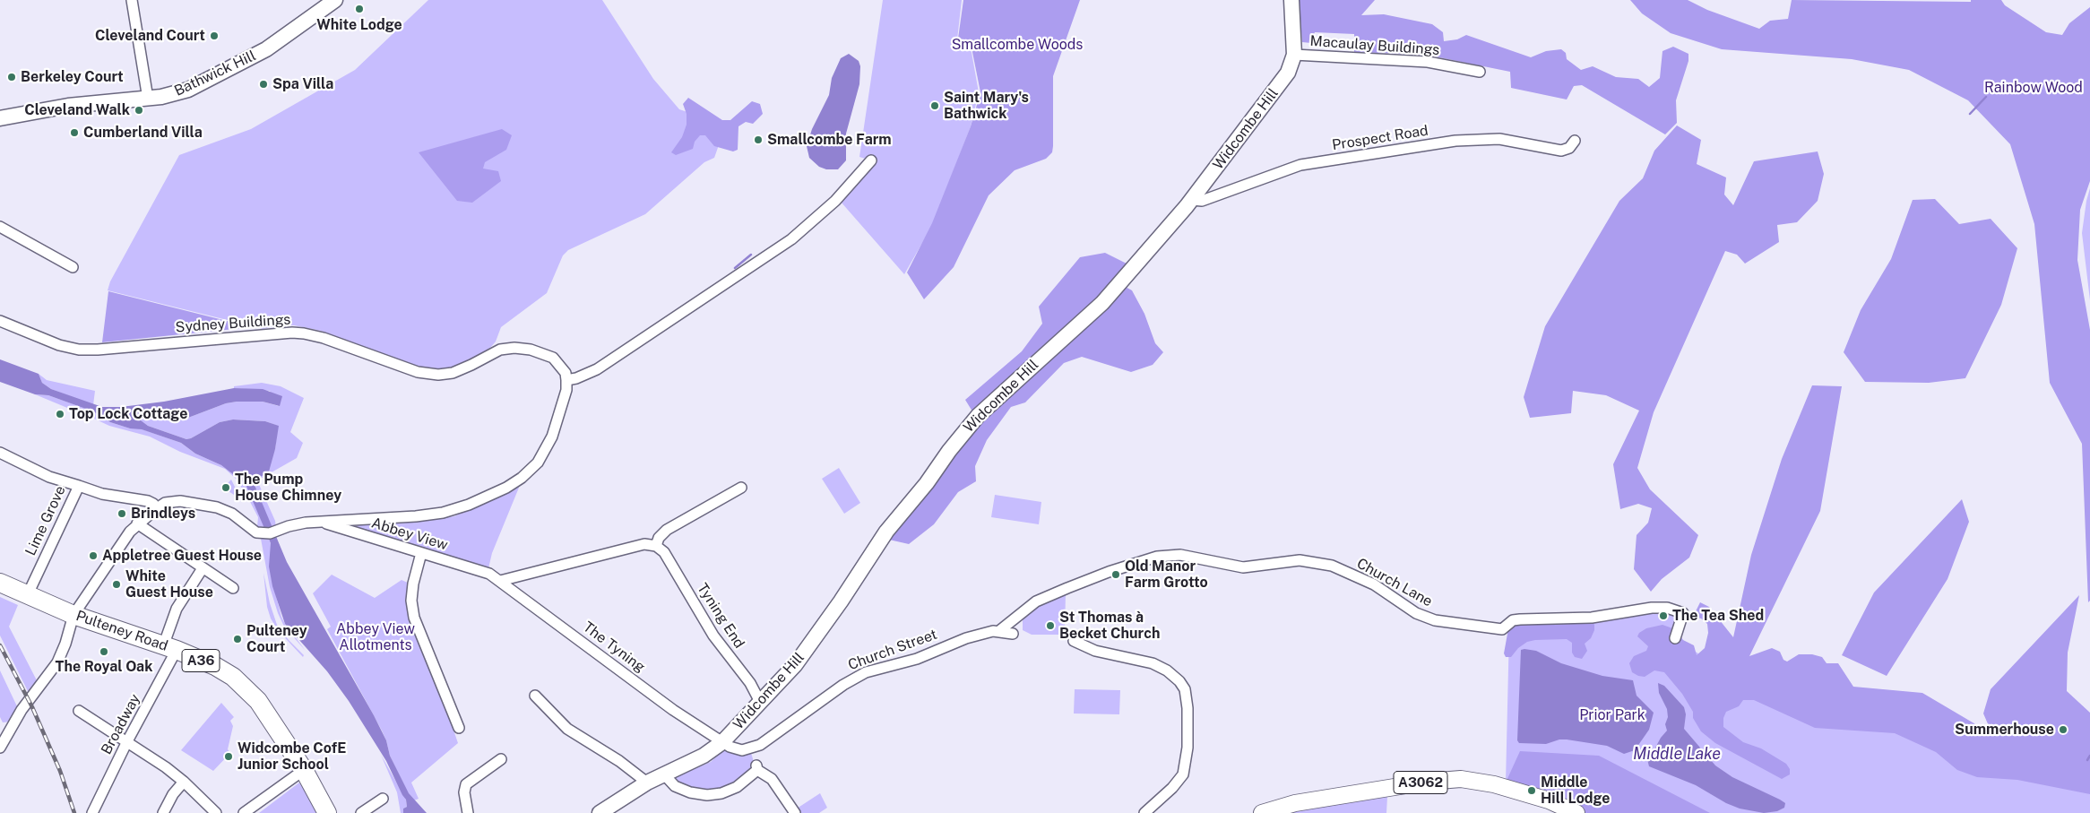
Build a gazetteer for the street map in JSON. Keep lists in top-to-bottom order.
{
  "streets": {
    "highway": ["Pulteney Road", "A36"],
    "main road": ["A3062"],
    "street": [
      "Macaulay Buildings",
      "Bathwick Hill",
      "Widcombe Hill",
      "Prospect Road",
      "Sydney Buildings",
      "Lime Grove",
      "Abbey View",
      "Church Lane",
      "Tyning End",
      "The Tyning",
      "Church Street",
      "Broadway"
    ]
  },
  "crossings": [
    ["Macaulay Buildings", "Widcombe Hill"],
    ["Widcombe Hill", "Prospect Road"],
    ["Widcombe Hill", "Tyning End"],
    ["Widcombe Hill", "The Tyning"],
    ["Widcombe Hill", "Church Street"],
    ["Lime Grove", "Pulteney Road"],
    ["Abbey View", "The Tyning"],
    ["Church Lane", "Church Street"],
    ["Pulteney Road", "Broadway"],
    ["The Tyning", "Church Street"]
  ],
  "water": ["Middle Lake"],
  "parks": [
    "Smallcombe Woods",
    "Rainbow Wood",
    "Abbey View Allotments",
    "Prior Park"
  ],
  "places": [
    "White Lodge",
    "Cleveland Court",
    "Berkeley Court",
    "Spa Villa",
    "Saint Mary's Bathwick",
    "Cleveland Walk",
    "Cumberland Villa",
    "Smallcombe Farm",
    "Top Lock Cottage",
    "The Pump House Chimney",
    "Brindleys",
    "Appletree Guest House",
    "Old Manor Farm Grotto",
    "White Guest House",
    "The Tea Shed",
    "St Thomas à Becket Church",
    "Pulteney Court",
    "The Royal Oak",
    "Summerhouse",
    "Widcombe CofE Junior School",
    "Middle Hill Lodge"
  ]
}
